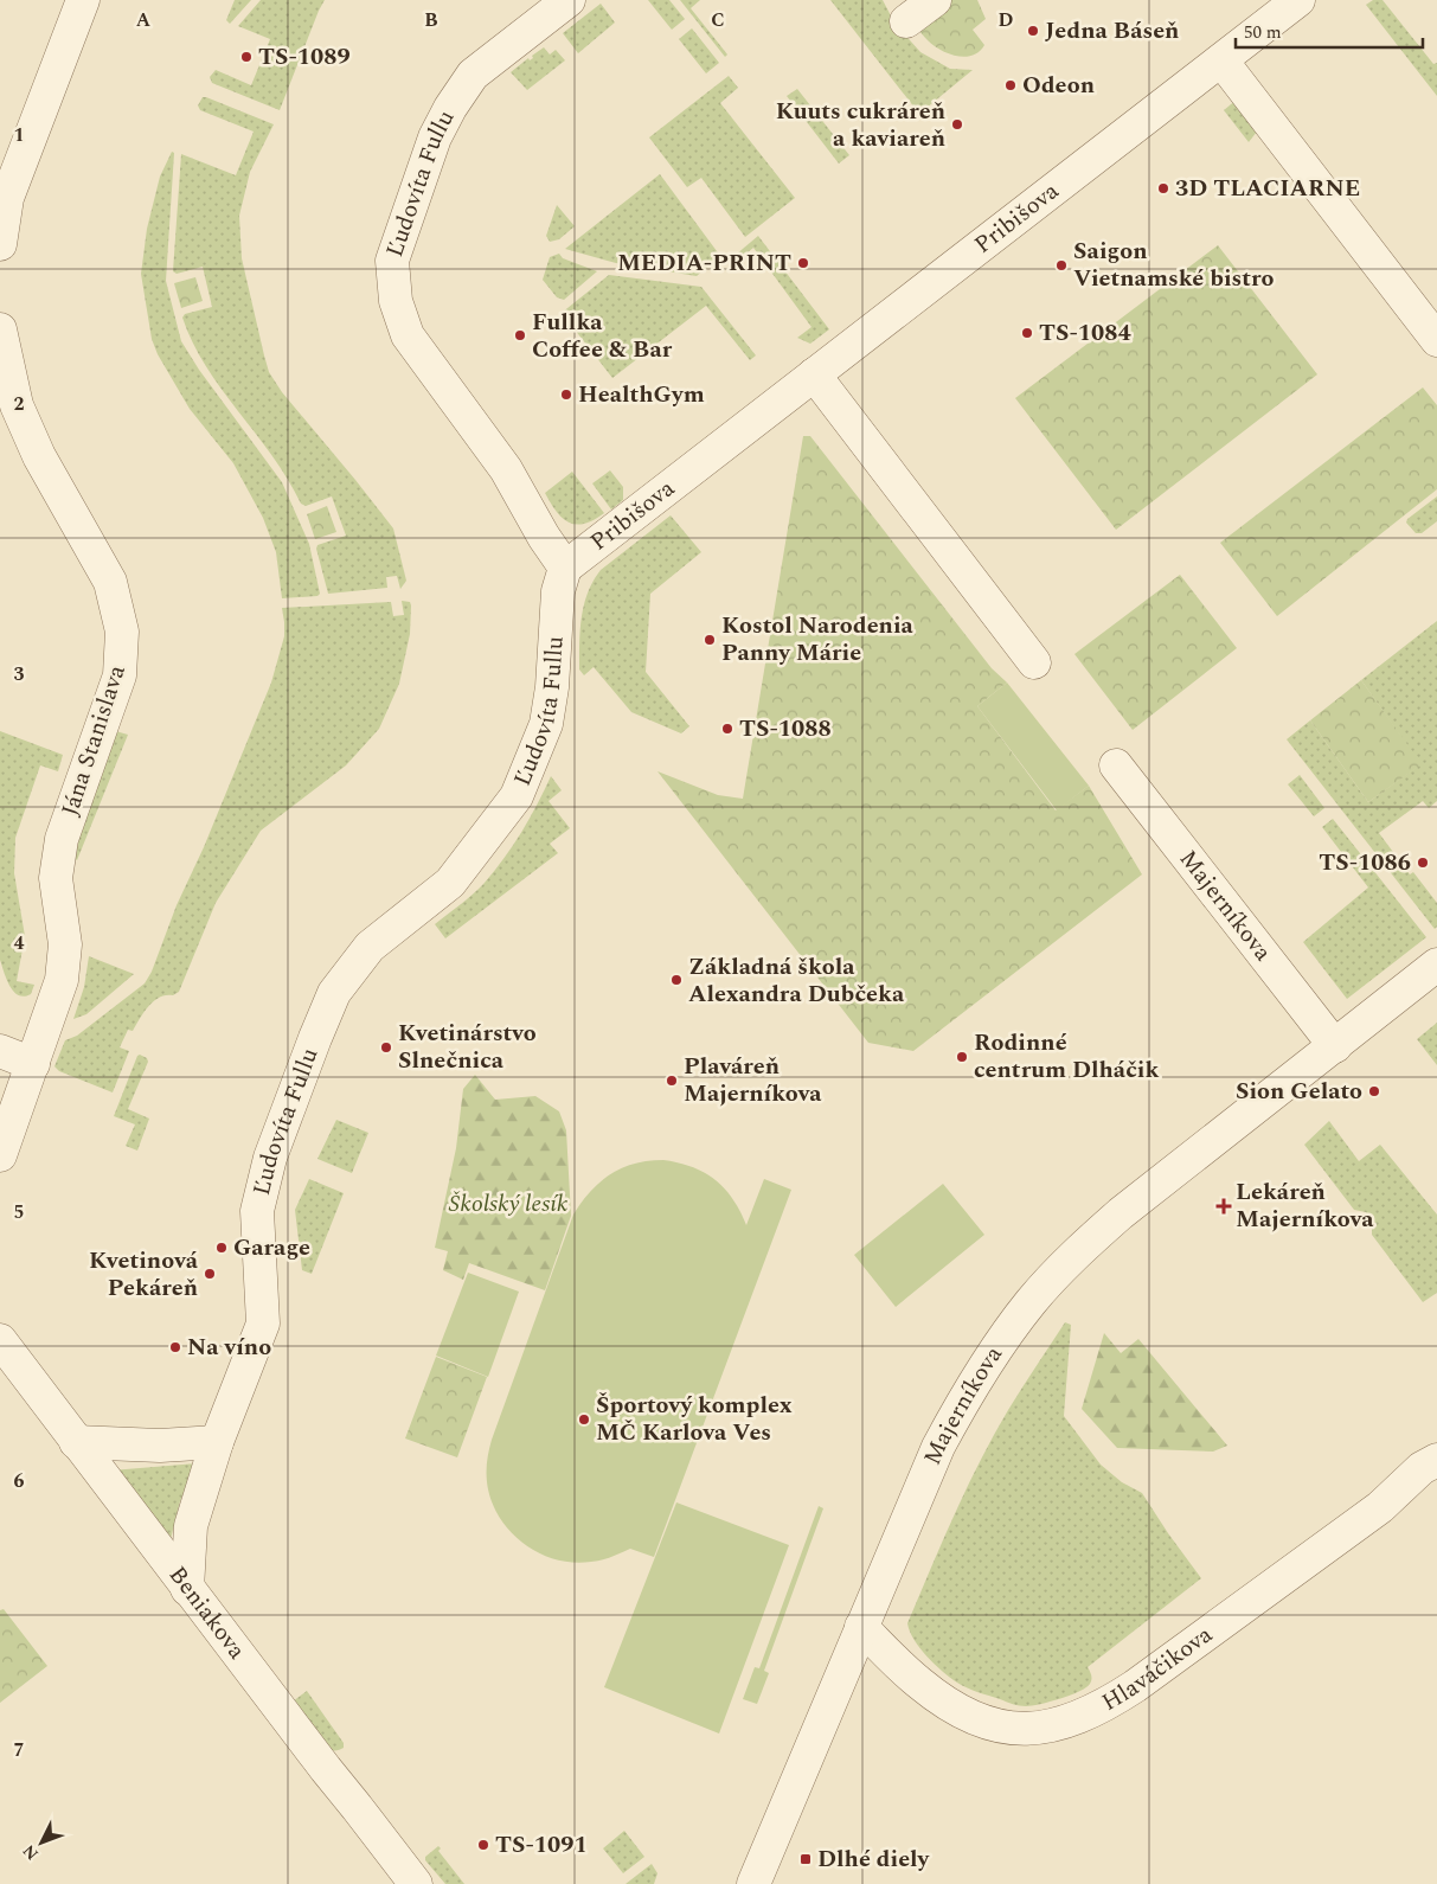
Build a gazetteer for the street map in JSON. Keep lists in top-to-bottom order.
{
  "streets": {
    "street": [
      "Ľudovíta Fullu",
      "Pribišova",
      "Jána Stanislava",
      "Majerníkova",
      "Beniakova",
      "Hlaváčikova"
    ]
  },
  "crossings": [
    ["Ľudovíta Fullu", "Pribišova"],
    ["Ľudovíta Fullu", "Beniakova"],
    ["Majerníkova", "Hlaváčikova"]
  ],
  "parks": ["Školský lesík"],
  "places": {
    "other": [
      "Jedna Báseň",
      "TS-1089",
      "Odeon",
      "Kuuts cukráreň a kaviareň",
      "3D TLACIARNE",
      "MEDIA-PRINT",
      "Saigon Vietnamské bistro",
      "TS-1084",
      "Fullka Coffee & Bar",
      "HealthGym",
      "Kostol Narodenia Panny Márie",
      "TS-1088",
      "TS-1086",
      "Základná škola Alexandra Dubčeka",
      "Kvetinárstvo Slnečnica",
      "Rodinné centrum Dlháčik",
      "Plaváreň Majerníkova",
      "Sion Gelato",
      "Garage",
      "Kvetinová Pekáreň",
      "Na víno",
      "Športový komplex MČ Karlova Ves",
      "TS-1091"
    ],
    "health": ["Lekáreň Majerníkova"],
    "transit": ["Dlhé diely"]
  },
  "scale_bar": "50 m",
  "north": "bottom left",
  "grid": {
    "columns": [
      "A",
      "B",
      "C",
      "D"
    ],
    "rows": [
      "1",
      "2",
      "3",
      "4",
      "5",
      "6",
      "7"
    ]
  }
}
